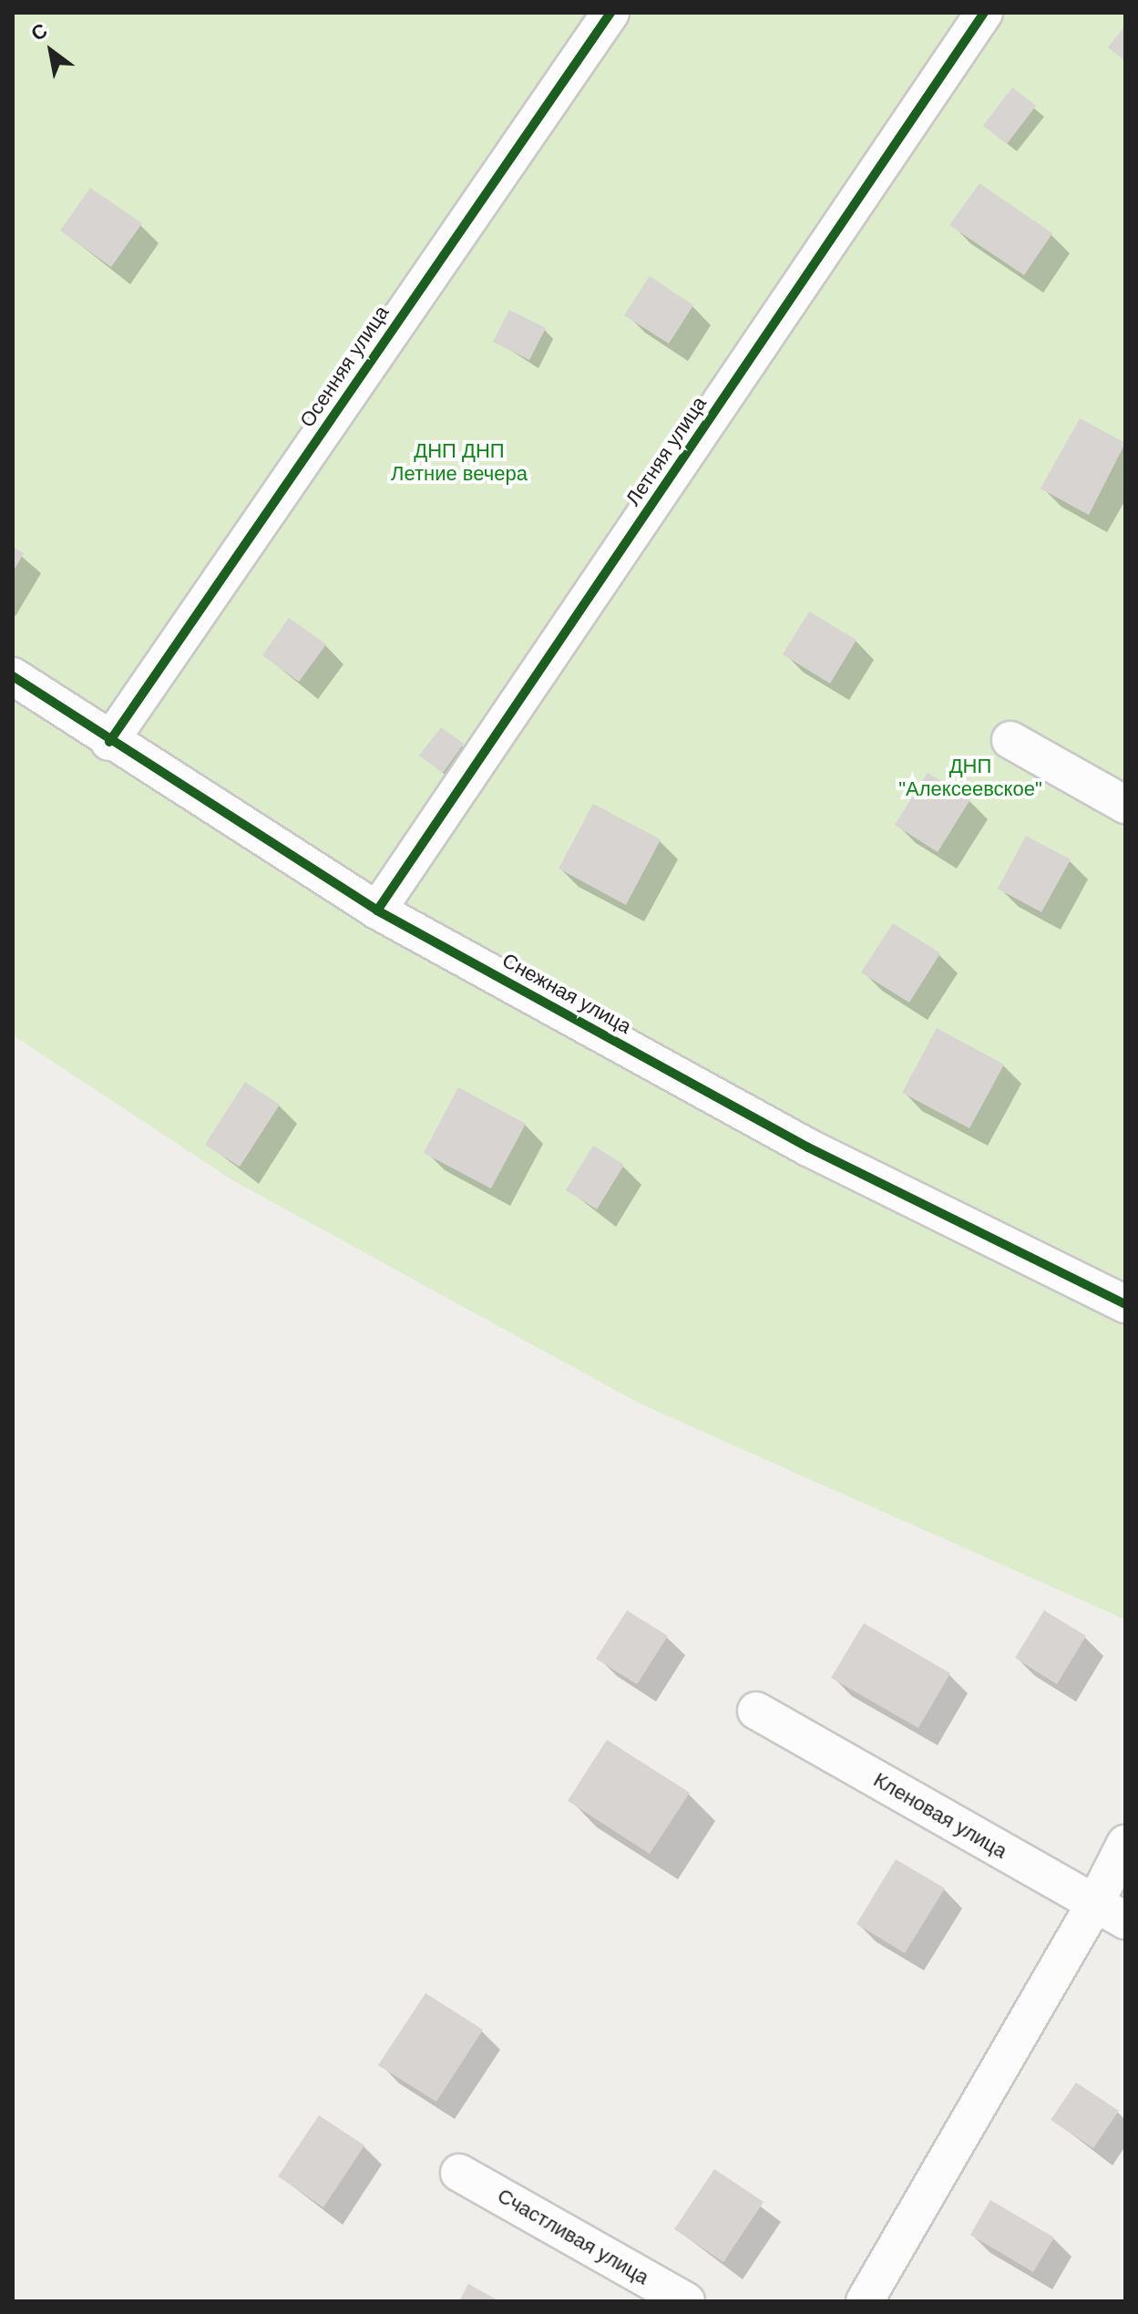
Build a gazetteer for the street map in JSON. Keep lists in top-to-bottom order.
{
  "streets": {
    "street": [
      "Осенняя улица",
      "Летняя улица",
      "Снежная улица",
      "Кленовая улица",
      "Счастливая улица"
    ]
  },
  "crossings": [
    ["Осенняя улица", "Снежная улица"],
    ["Летняя улица", "Снежная улица"]
  ],
  "parks": ["ДНП ДНП Летние вечера", "ДНП \"Алексеевское\""],
  "north": "top left"
}
